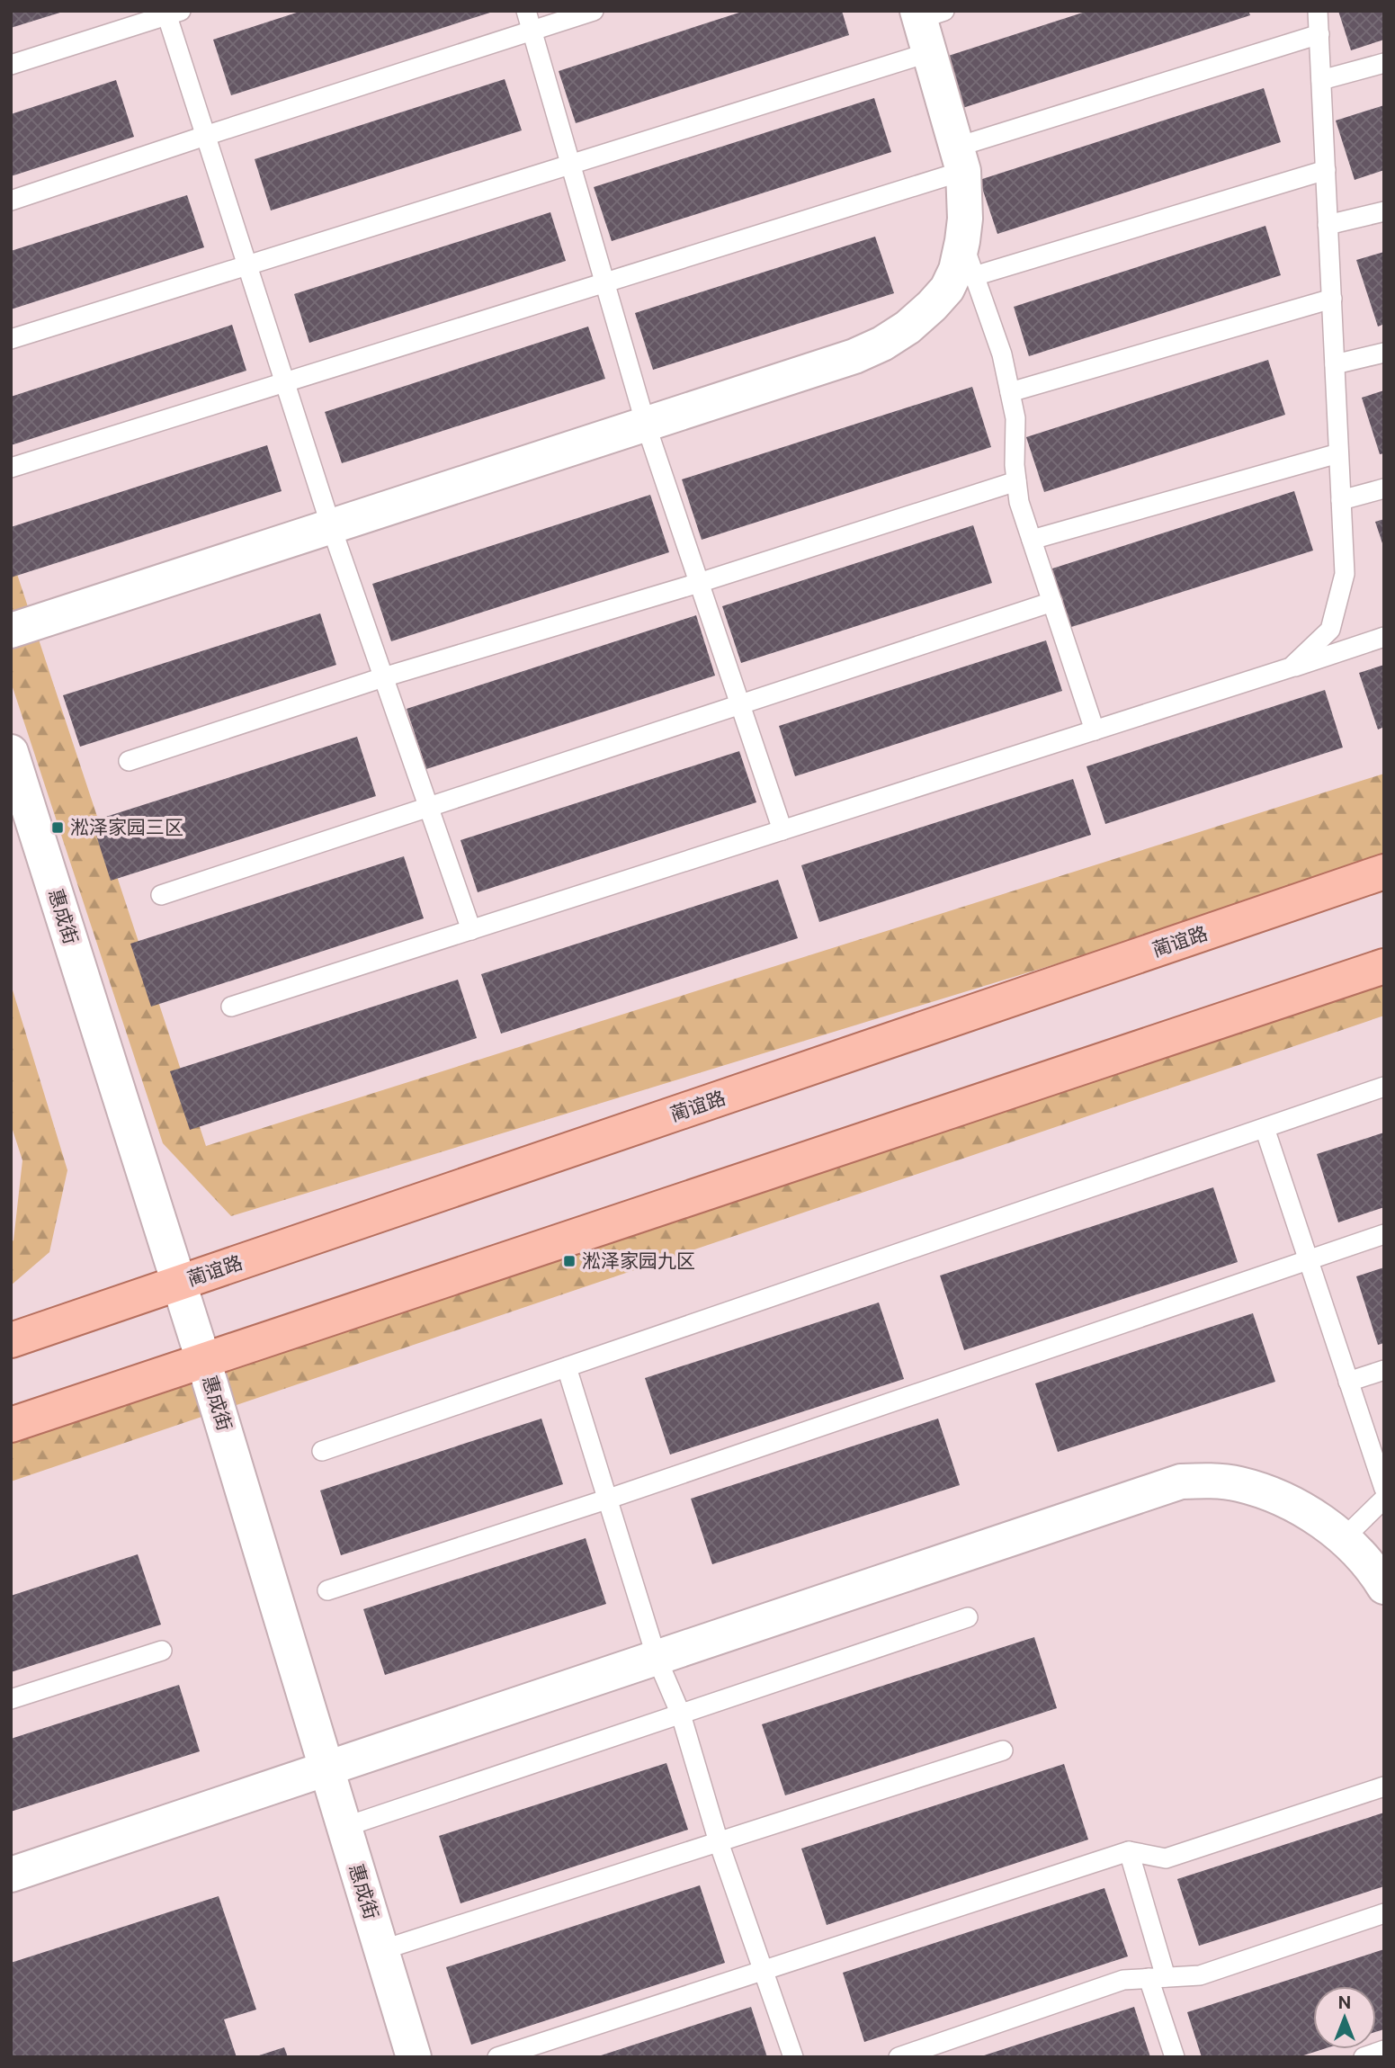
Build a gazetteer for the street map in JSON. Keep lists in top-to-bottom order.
{
  "streets": {
    "main road": ["蔺谊路"],
    "street": ["惠成街"]
  },
  "crossings": [
    ["惠成街", "蔺谊路"]
  ],
  "places": {
    "transit": ["淞泽家园三区", "淞泽家园九区"]
  },
  "north": "top"
}
